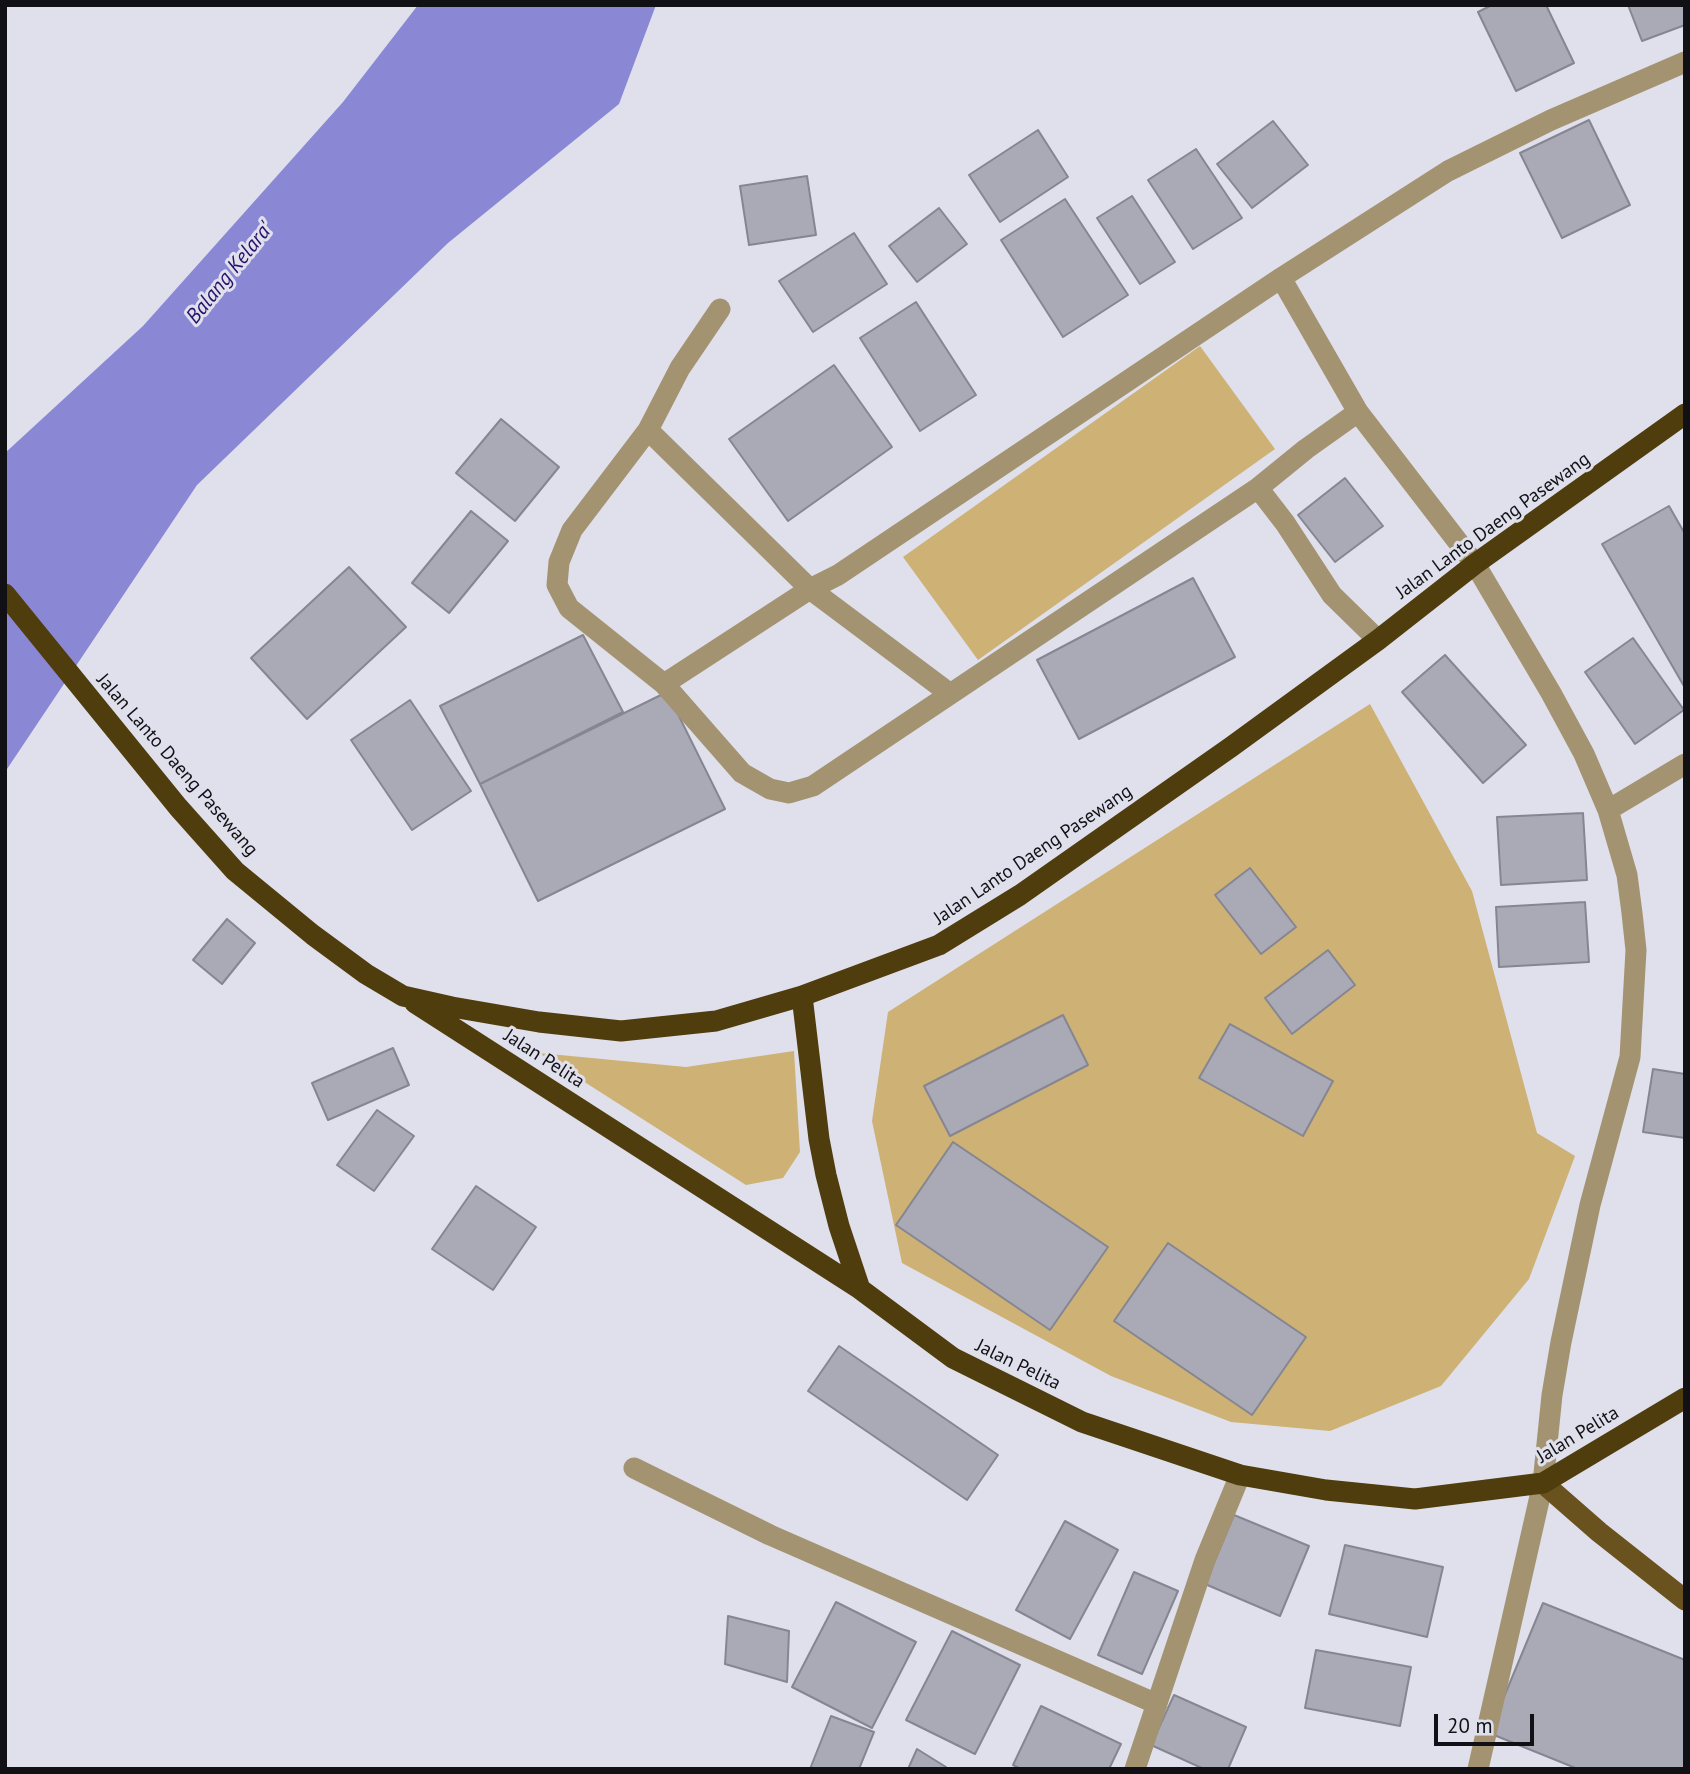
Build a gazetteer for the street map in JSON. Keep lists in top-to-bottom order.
{
  "streets": {
    "highway": ["Jalan Lanto Daeng Pasewang", "Jalan Pelita"]
  },
  "crossings": [
    ["Jalan Lanto Daeng Pasewang", "Jalan Pelita"]
  ],
  "water": ["Balang Kelara'"],
  "scale_bar": "20 m"
}
